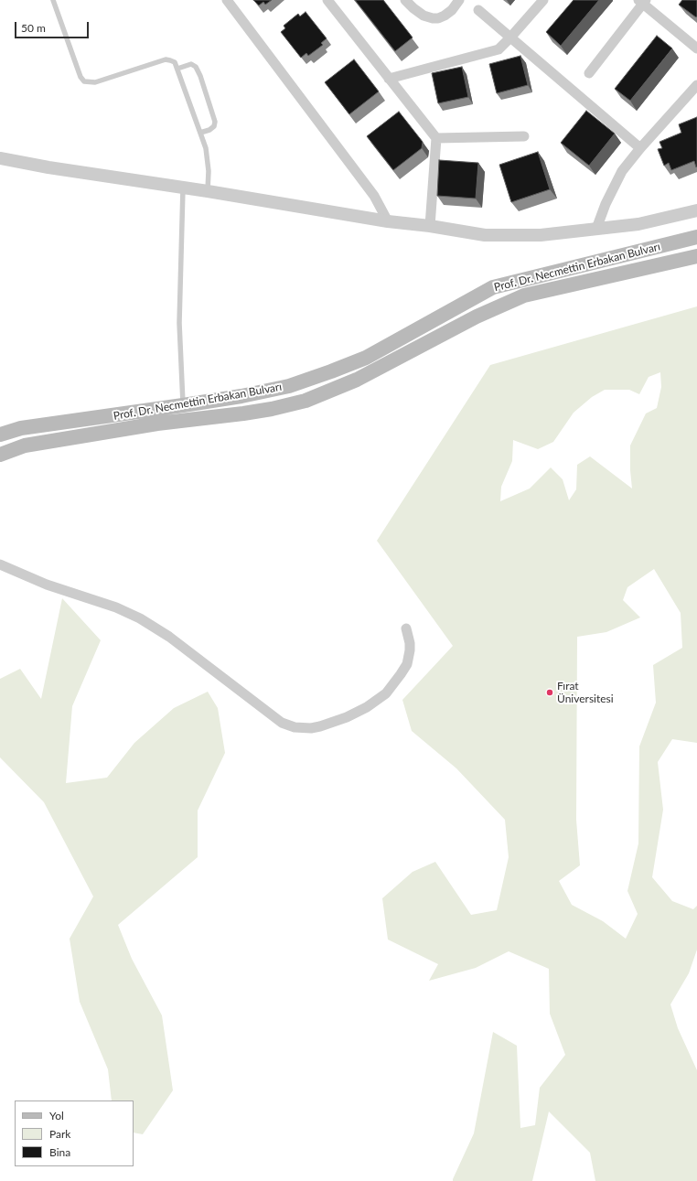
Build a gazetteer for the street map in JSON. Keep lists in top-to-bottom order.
{
  "streets": {
    "main road": ["Prof. Dr. Necmettin Erbakan Bulvarı"]
  },
  "places": ["Fırat Üniversitesi"],
  "legend": ["Yol", "Park", "Bina"],
  "scale_bar": "50 m"
}
